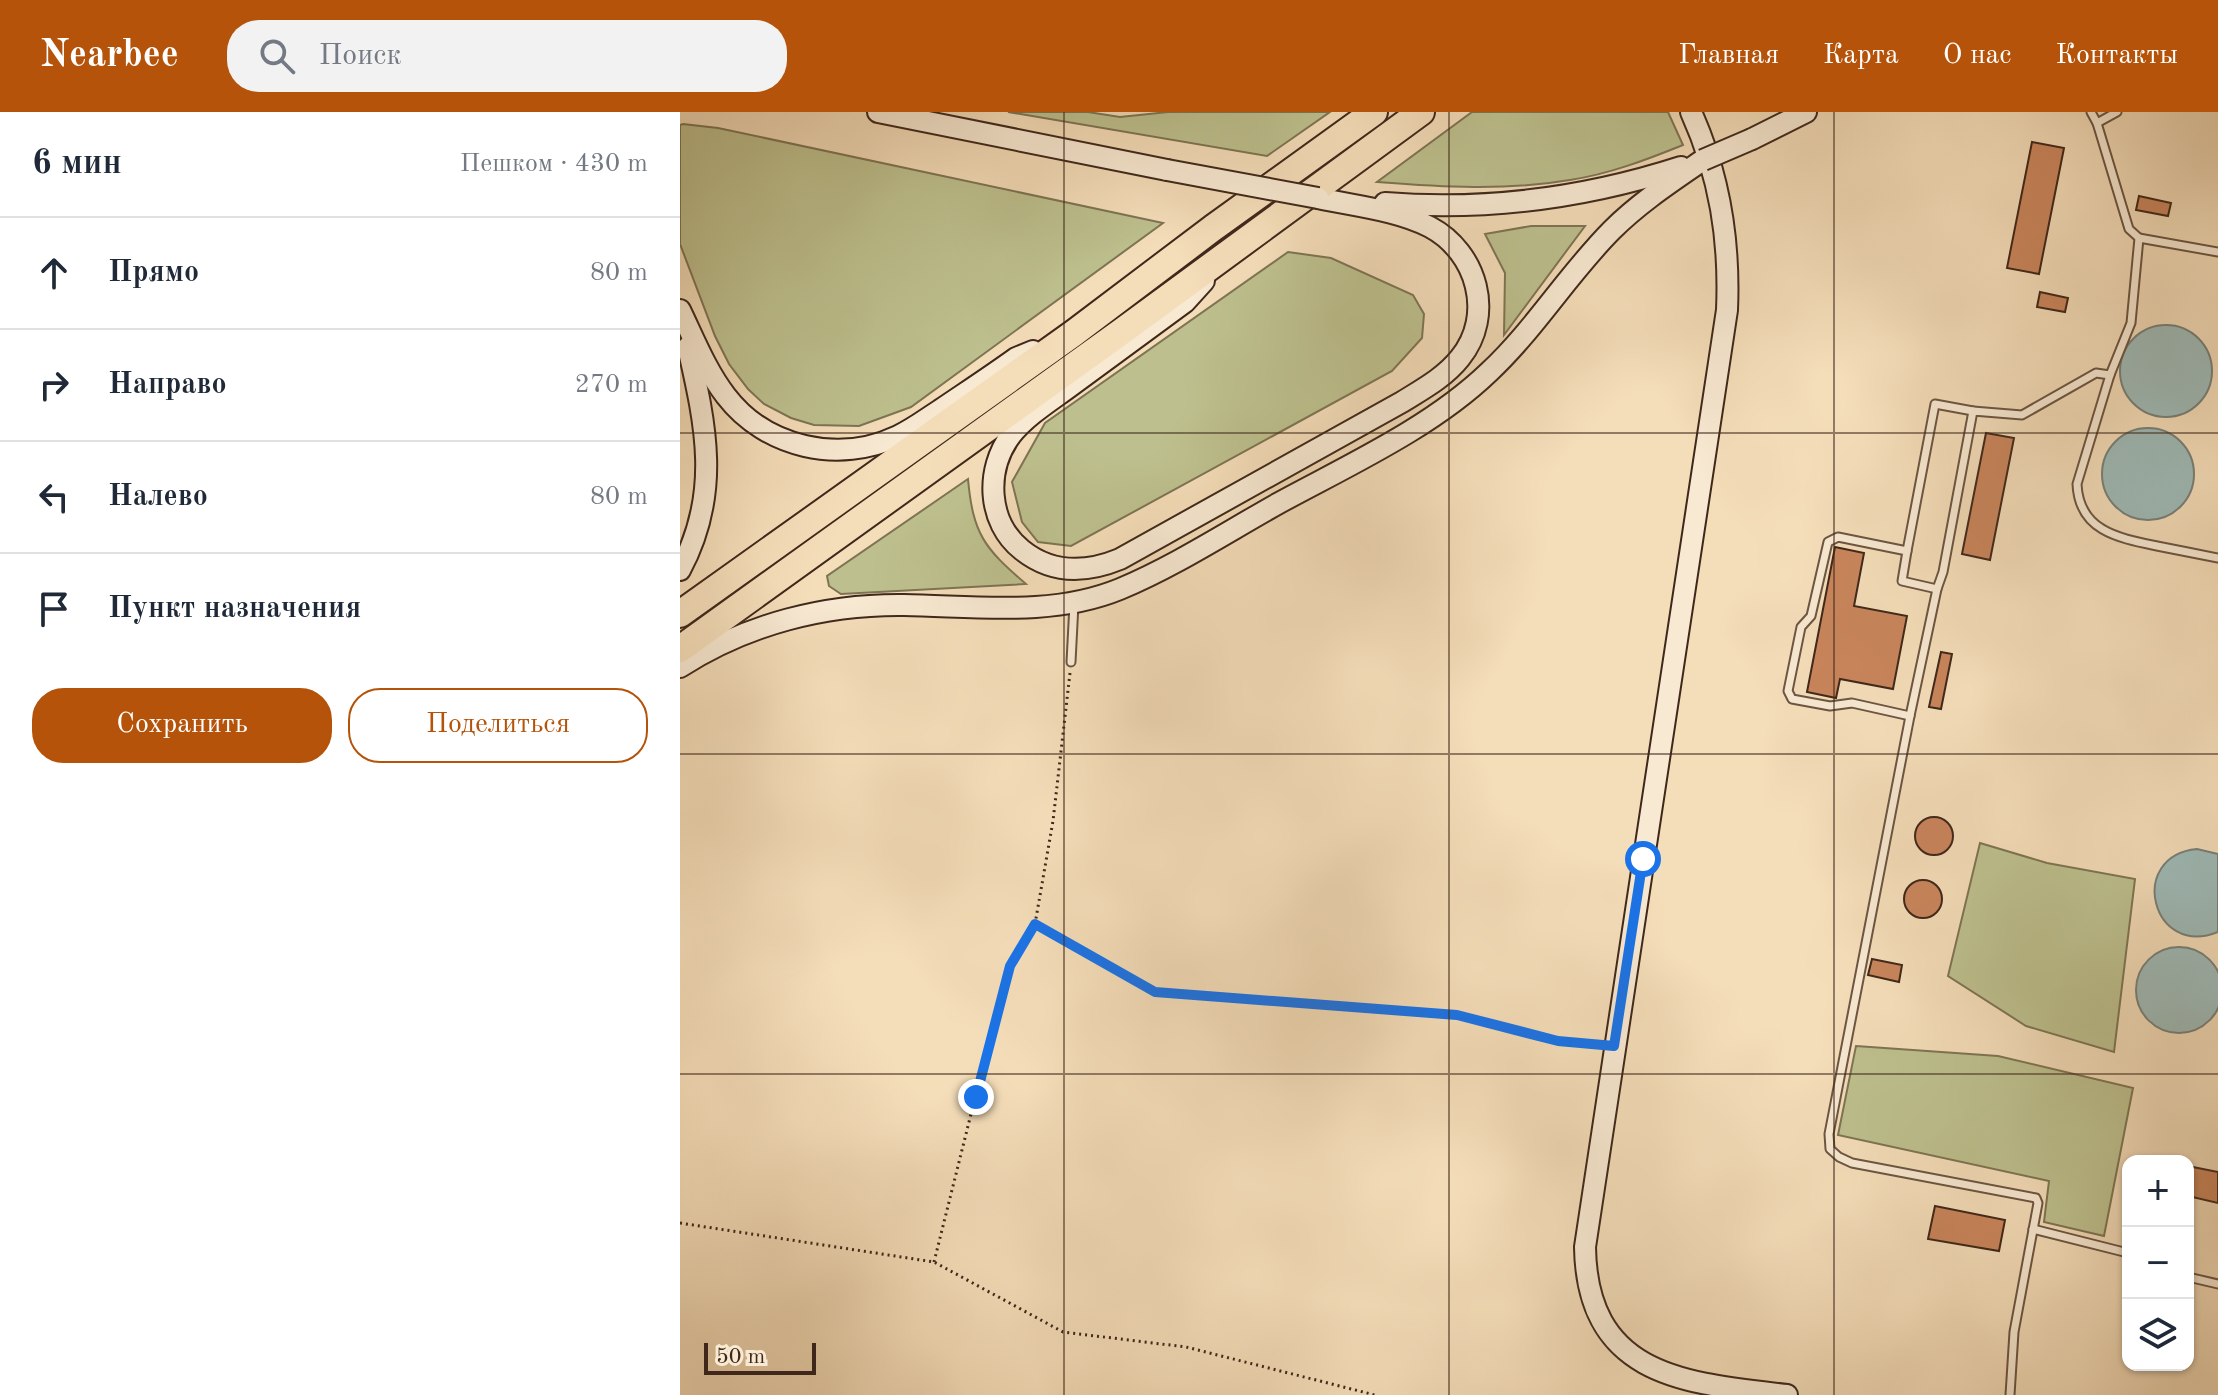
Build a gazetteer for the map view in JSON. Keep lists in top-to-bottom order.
{
  "scale_bar": "50 m",
  "page": {
    "header": "Nearbee",
    "search": "Поиск",
    "nav": [
      "Главная",
      "Карта",
      "О нас",
      "Контакты"
    ],
    "heading": ["6 мин", "Пешком · 430 m"],
    "list": [
      ["Прямо", "80 m"],
      ["Направо", "270 m"],
      ["Налево", "80 m"],
      "Пункт назначения"
    ],
    "buttons": ["Сохранить", "Поделиться"],
    "map_buttons": ["+", "−"],
    "scale": "50 m"
  }
}
